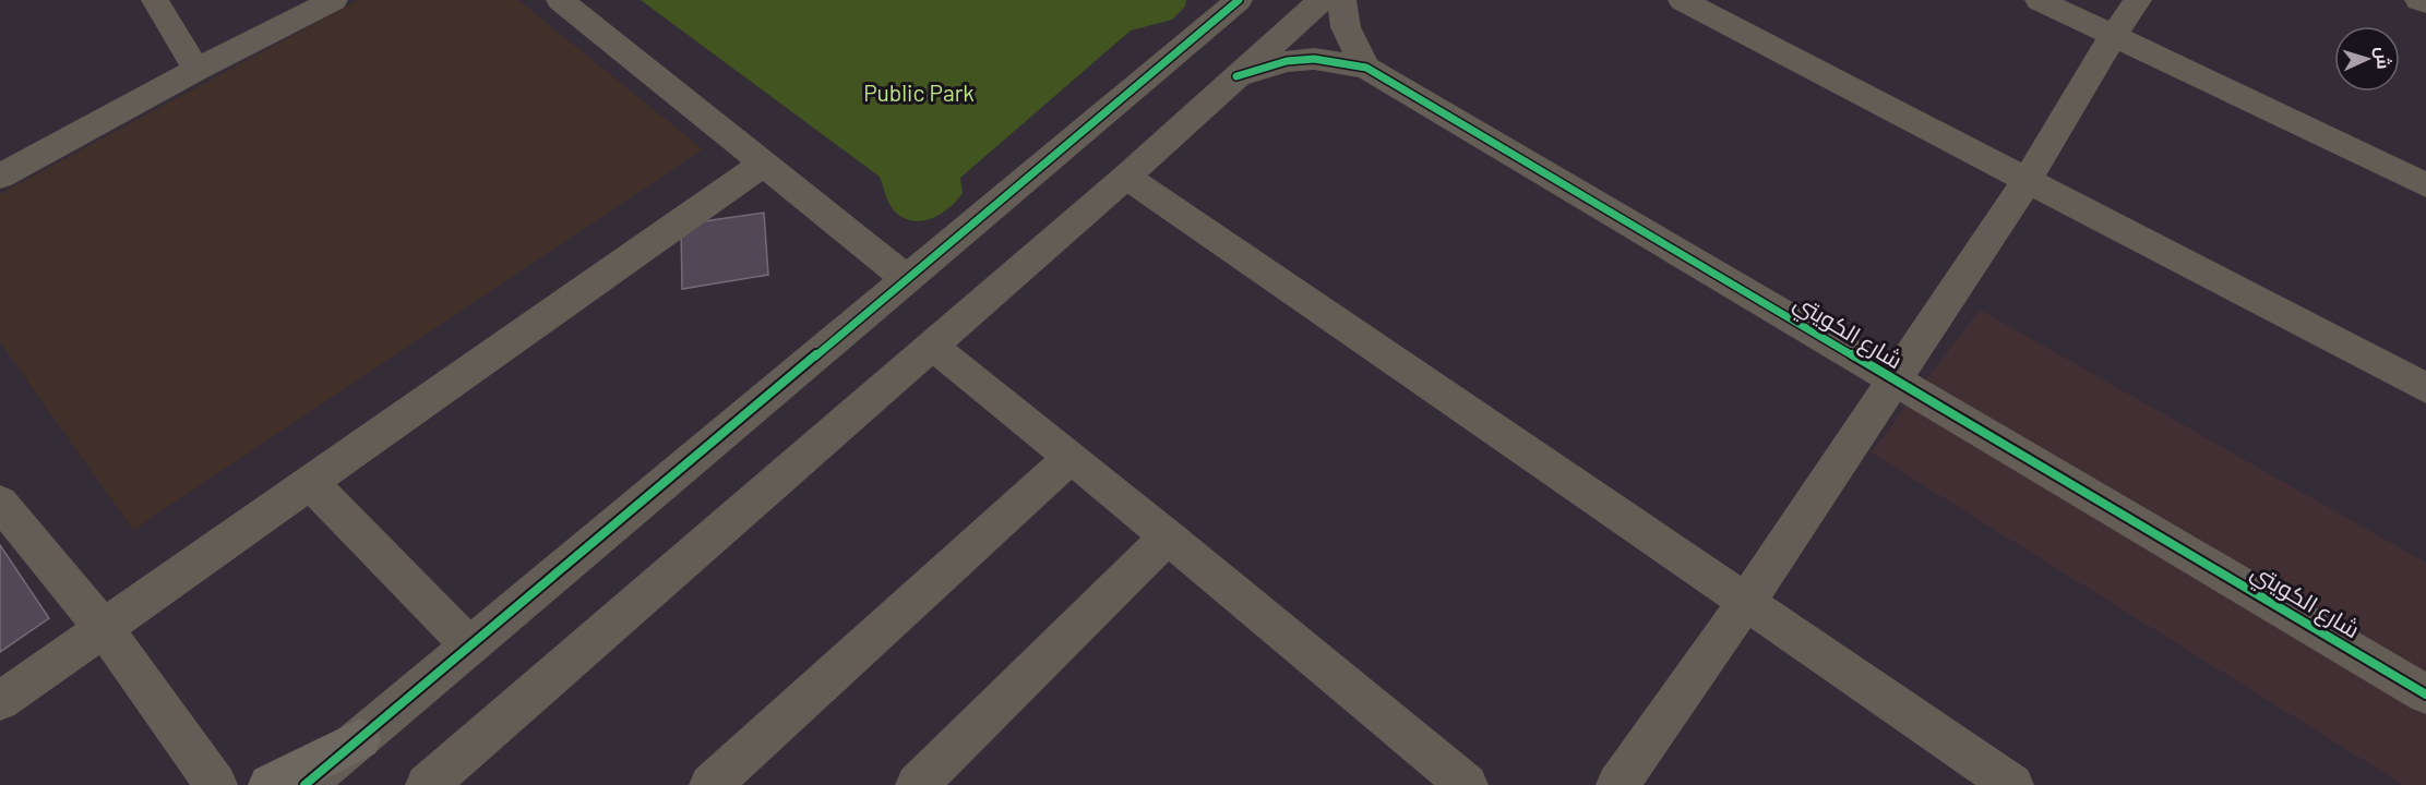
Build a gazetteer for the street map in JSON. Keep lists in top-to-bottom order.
{
  "streets": {
    "street": ["شارع الكويتي"]
  },
  "parks": ["Public Park"],
  "north": "right"
}
